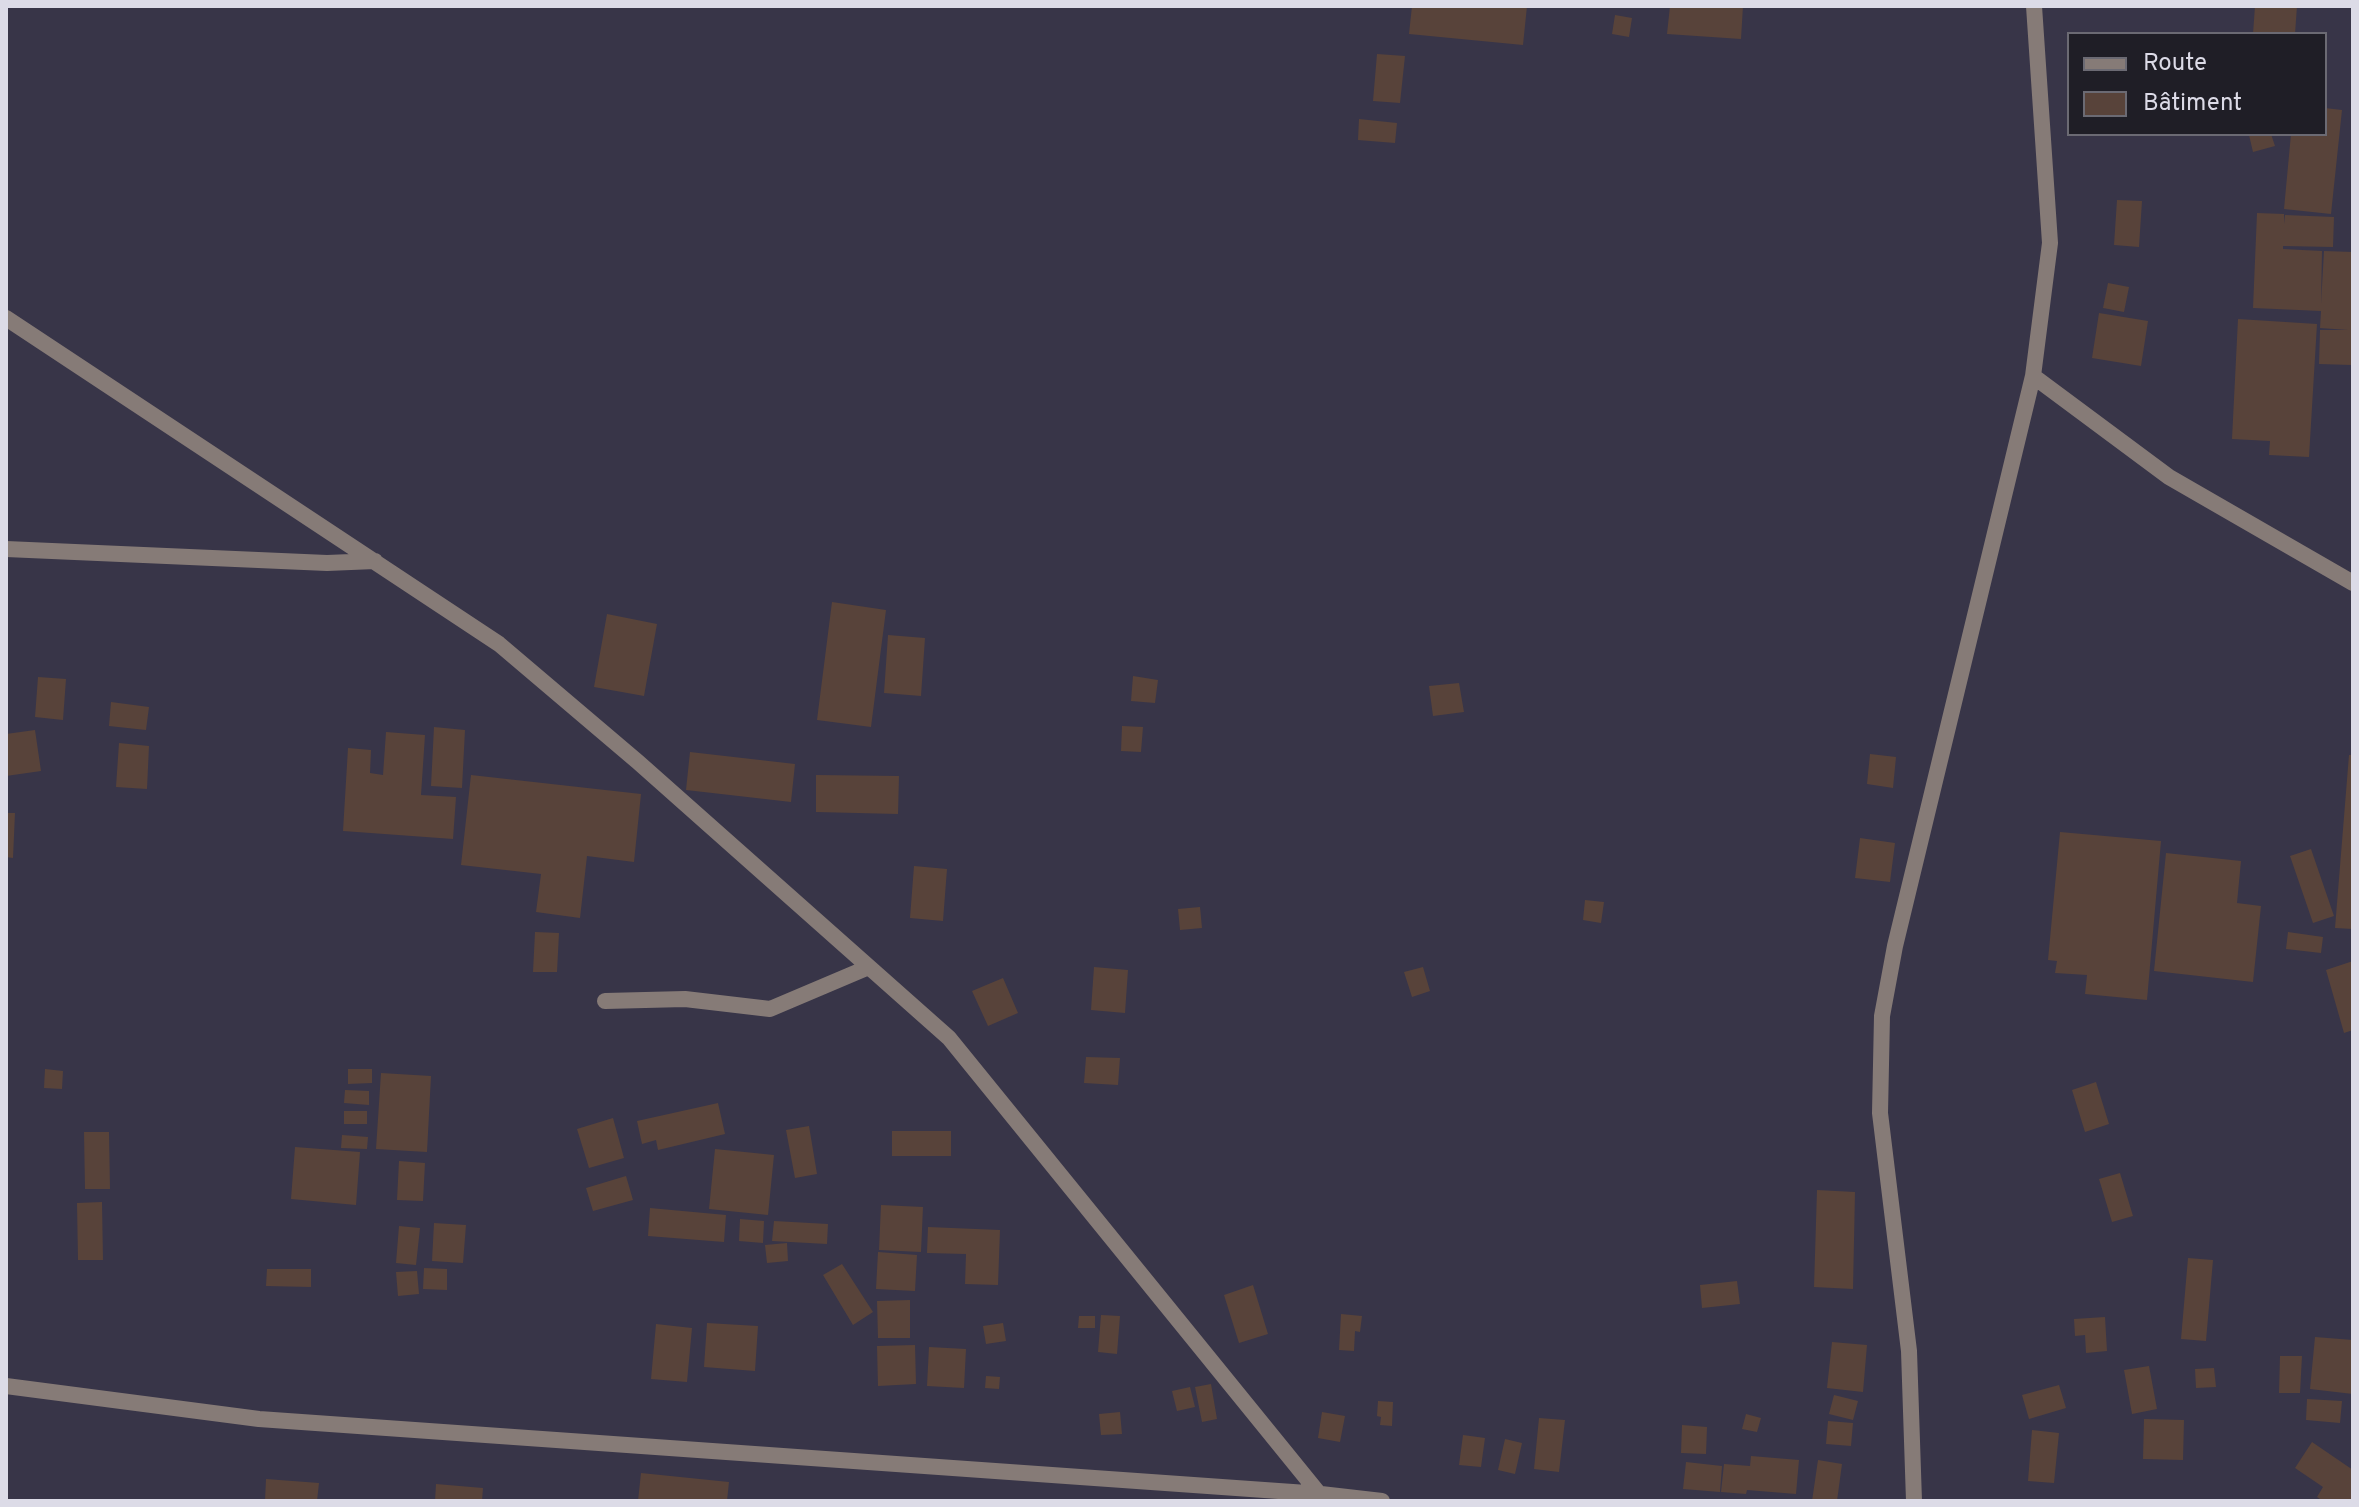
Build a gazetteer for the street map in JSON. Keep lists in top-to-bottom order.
{
  "legend": ["Route", "Bâtiment"]
}
